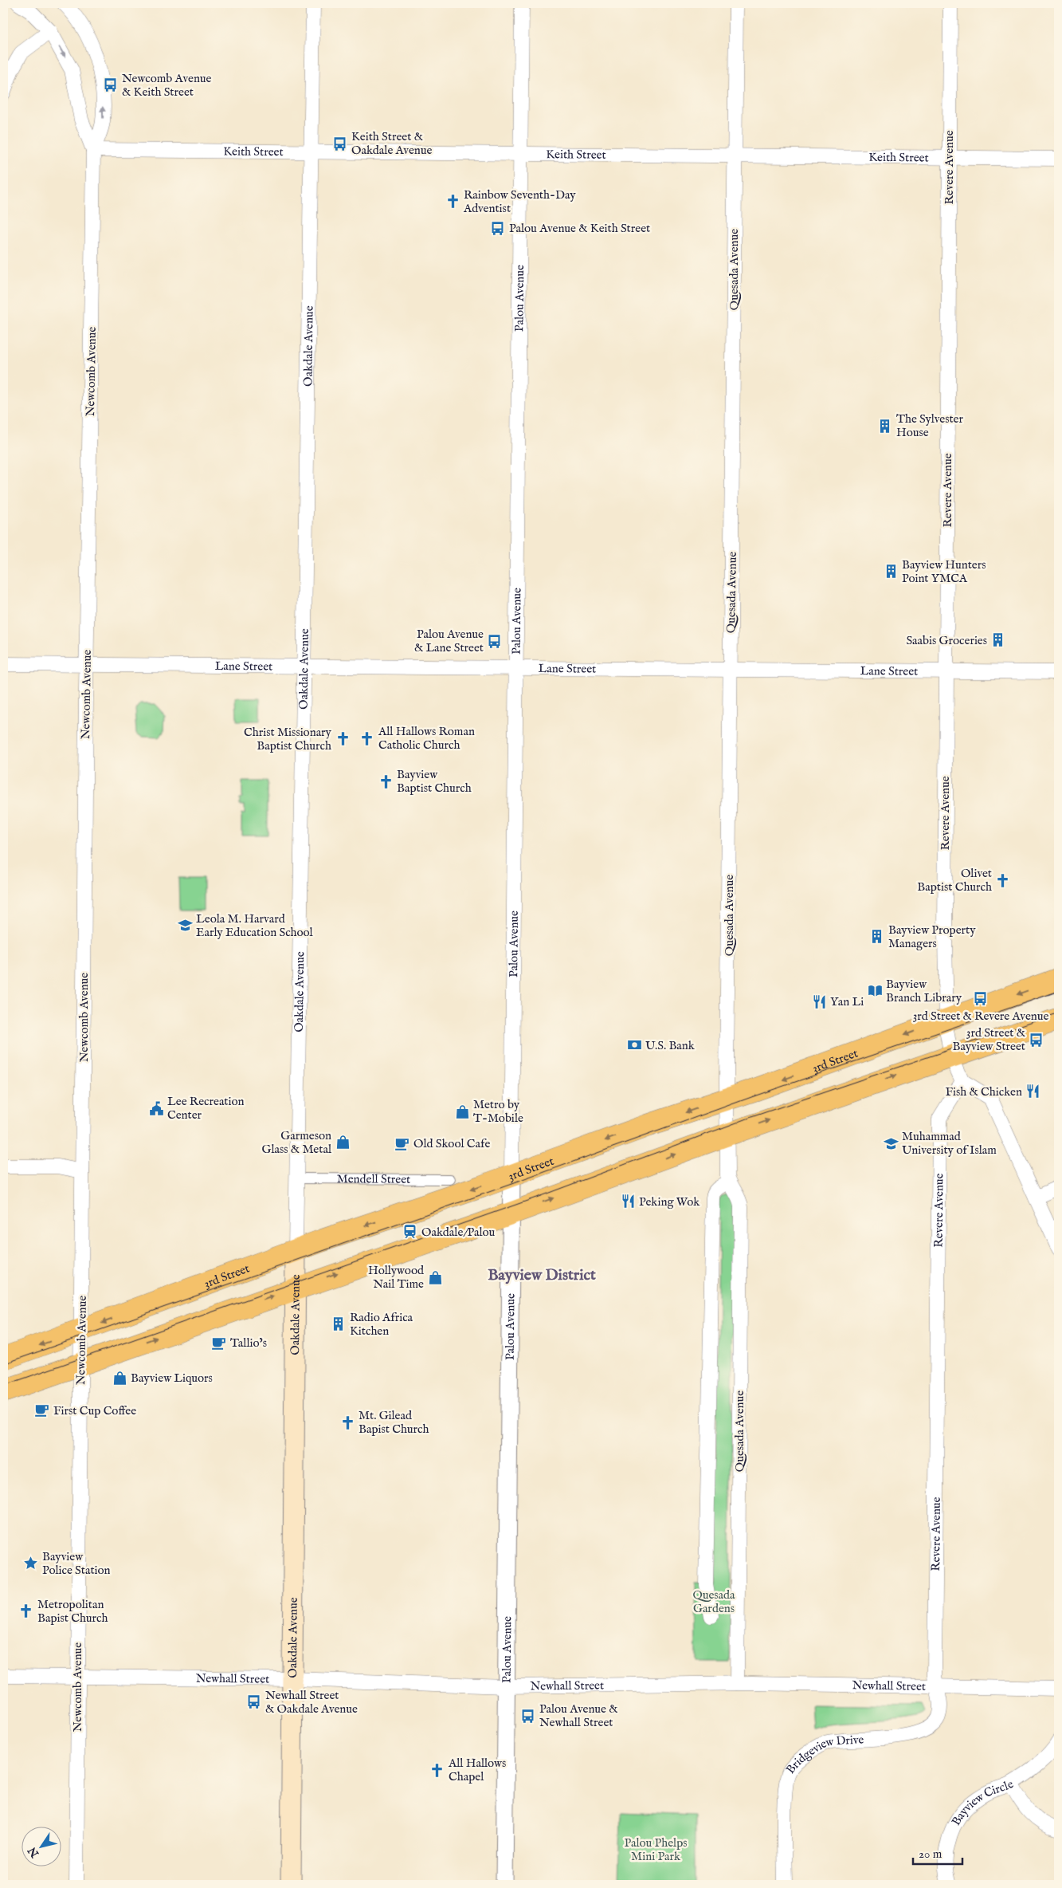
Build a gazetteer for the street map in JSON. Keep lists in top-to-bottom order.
{
  "streets": {
    "main road": ["Oakdale Avenue", "3rd Street"],
    "street": [
      "Keith Street",
      "Revere Avenue",
      "Quesada Avenue",
      "Palou Avenue",
      "Newcomb Avenue",
      "Lane Street",
      "Mendell Street",
      "Newhall Street",
      "Bridgeview Drive",
      "Bayview Circle"
    ]
  },
  "crossings": [
    ["Keith Street", "Revere Avenue"],
    ["Keith Street", "Quesada Avenue"],
    ["Keith Street", "Palou Avenue"],
    ["Keith Street", "Oakdale Avenue"],
    ["Keith Street", "Newcomb Avenue"],
    ["Revere Avenue", "Lane Street"],
    ["Revere Avenue", "3rd Street"],
    ["Revere Avenue", "Newhall Street"],
    ["Revere Avenue", "Bridgeview Drive"],
    ["Quesada Avenue", "Lane Street"],
    ["Quesada Avenue", "3rd Street"],
    ["Quesada Avenue", "Newhall Street"],
    ["Palou Avenue", "Lane Street"],
    ["Palou Avenue", "3rd Street"],
    ["Palou Avenue", "Newhall Street"],
    ["Oakdale Avenue", "Lane Street"],
    ["Oakdale Avenue", "3rd Street"],
    ["Oakdale Avenue", "Mendell Street"],
    ["Oakdale Avenue", "Newhall Street"],
    ["Newcomb Avenue", "Lane Street"],
    ["Newcomb Avenue", "3rd Street"],
    ["Newcomb Avenue", "Newhall Street"],
    ["Newhall Street", "Bridgeview Drive"]
  ],
  "districts": ["Bayview District"],
  "parks": ["Quesada Gardens", "Palou Phelps Mini Park"],
  "places": {
    "bus stop": [
      "Newcomb Avenue & Keith Street",
      "Keith Street & Oakdale Avenue",
      "Palou Avenue & Keith Street",
      "Palou Avenue & Lane Street",
      "3rd Street & Revere Avenue",
      "3rd Street & Bayview Street",
      "Newhall Street & Oakdale Avenue",
      "Palou Avenue & Newhall Street"
    ],
    "church": [
      "Rainbow Seventh-Day Adventist",
      "All Hallows Roman Catholic Church",
      "Christ Missionary Baptist Church",
      "Bayview Baptist Church",
      "Olivet Baptist Church",
      "Mt. Gilead Bapist Church",
      "Metropolitan Bapist Church",
      "All Hallows Chapel"
    ],
    "building": [
      "The Sylvester House",
      "Bayview Hunters Point YMCA",
      "Saabis Groceries",
      "Bayview Property Managers",
      "Radio Africa Kitchen"
    ],
    "school or university": ["Leola M. Harvard Early Education School", "Muhammad University of Islam"],
    "library": ["Bayview Branch Library"],
    "restaurant": ["Yan Li", "Fish & Chicken", "Peking Wok"],
    "bank": ["U.S. Bank"],
    "public building": ["Lee Recreation Center"],
    "shop": [
      "Metro by T-Mobile",
      "Garmeson Glass & Metal",
      "Hollywood Nail Time",
      "Bayview Liquors"
    ],
    "cafe": ["Old Skool Cafe", "Tallio’s", "First Cup Coffee"],
    "station": ["Oakdale/Palou"],
    "place": ["Bayview Police Station"]
  },
  "scale_bar": "20 m",
  "north": "bottom left"
}
